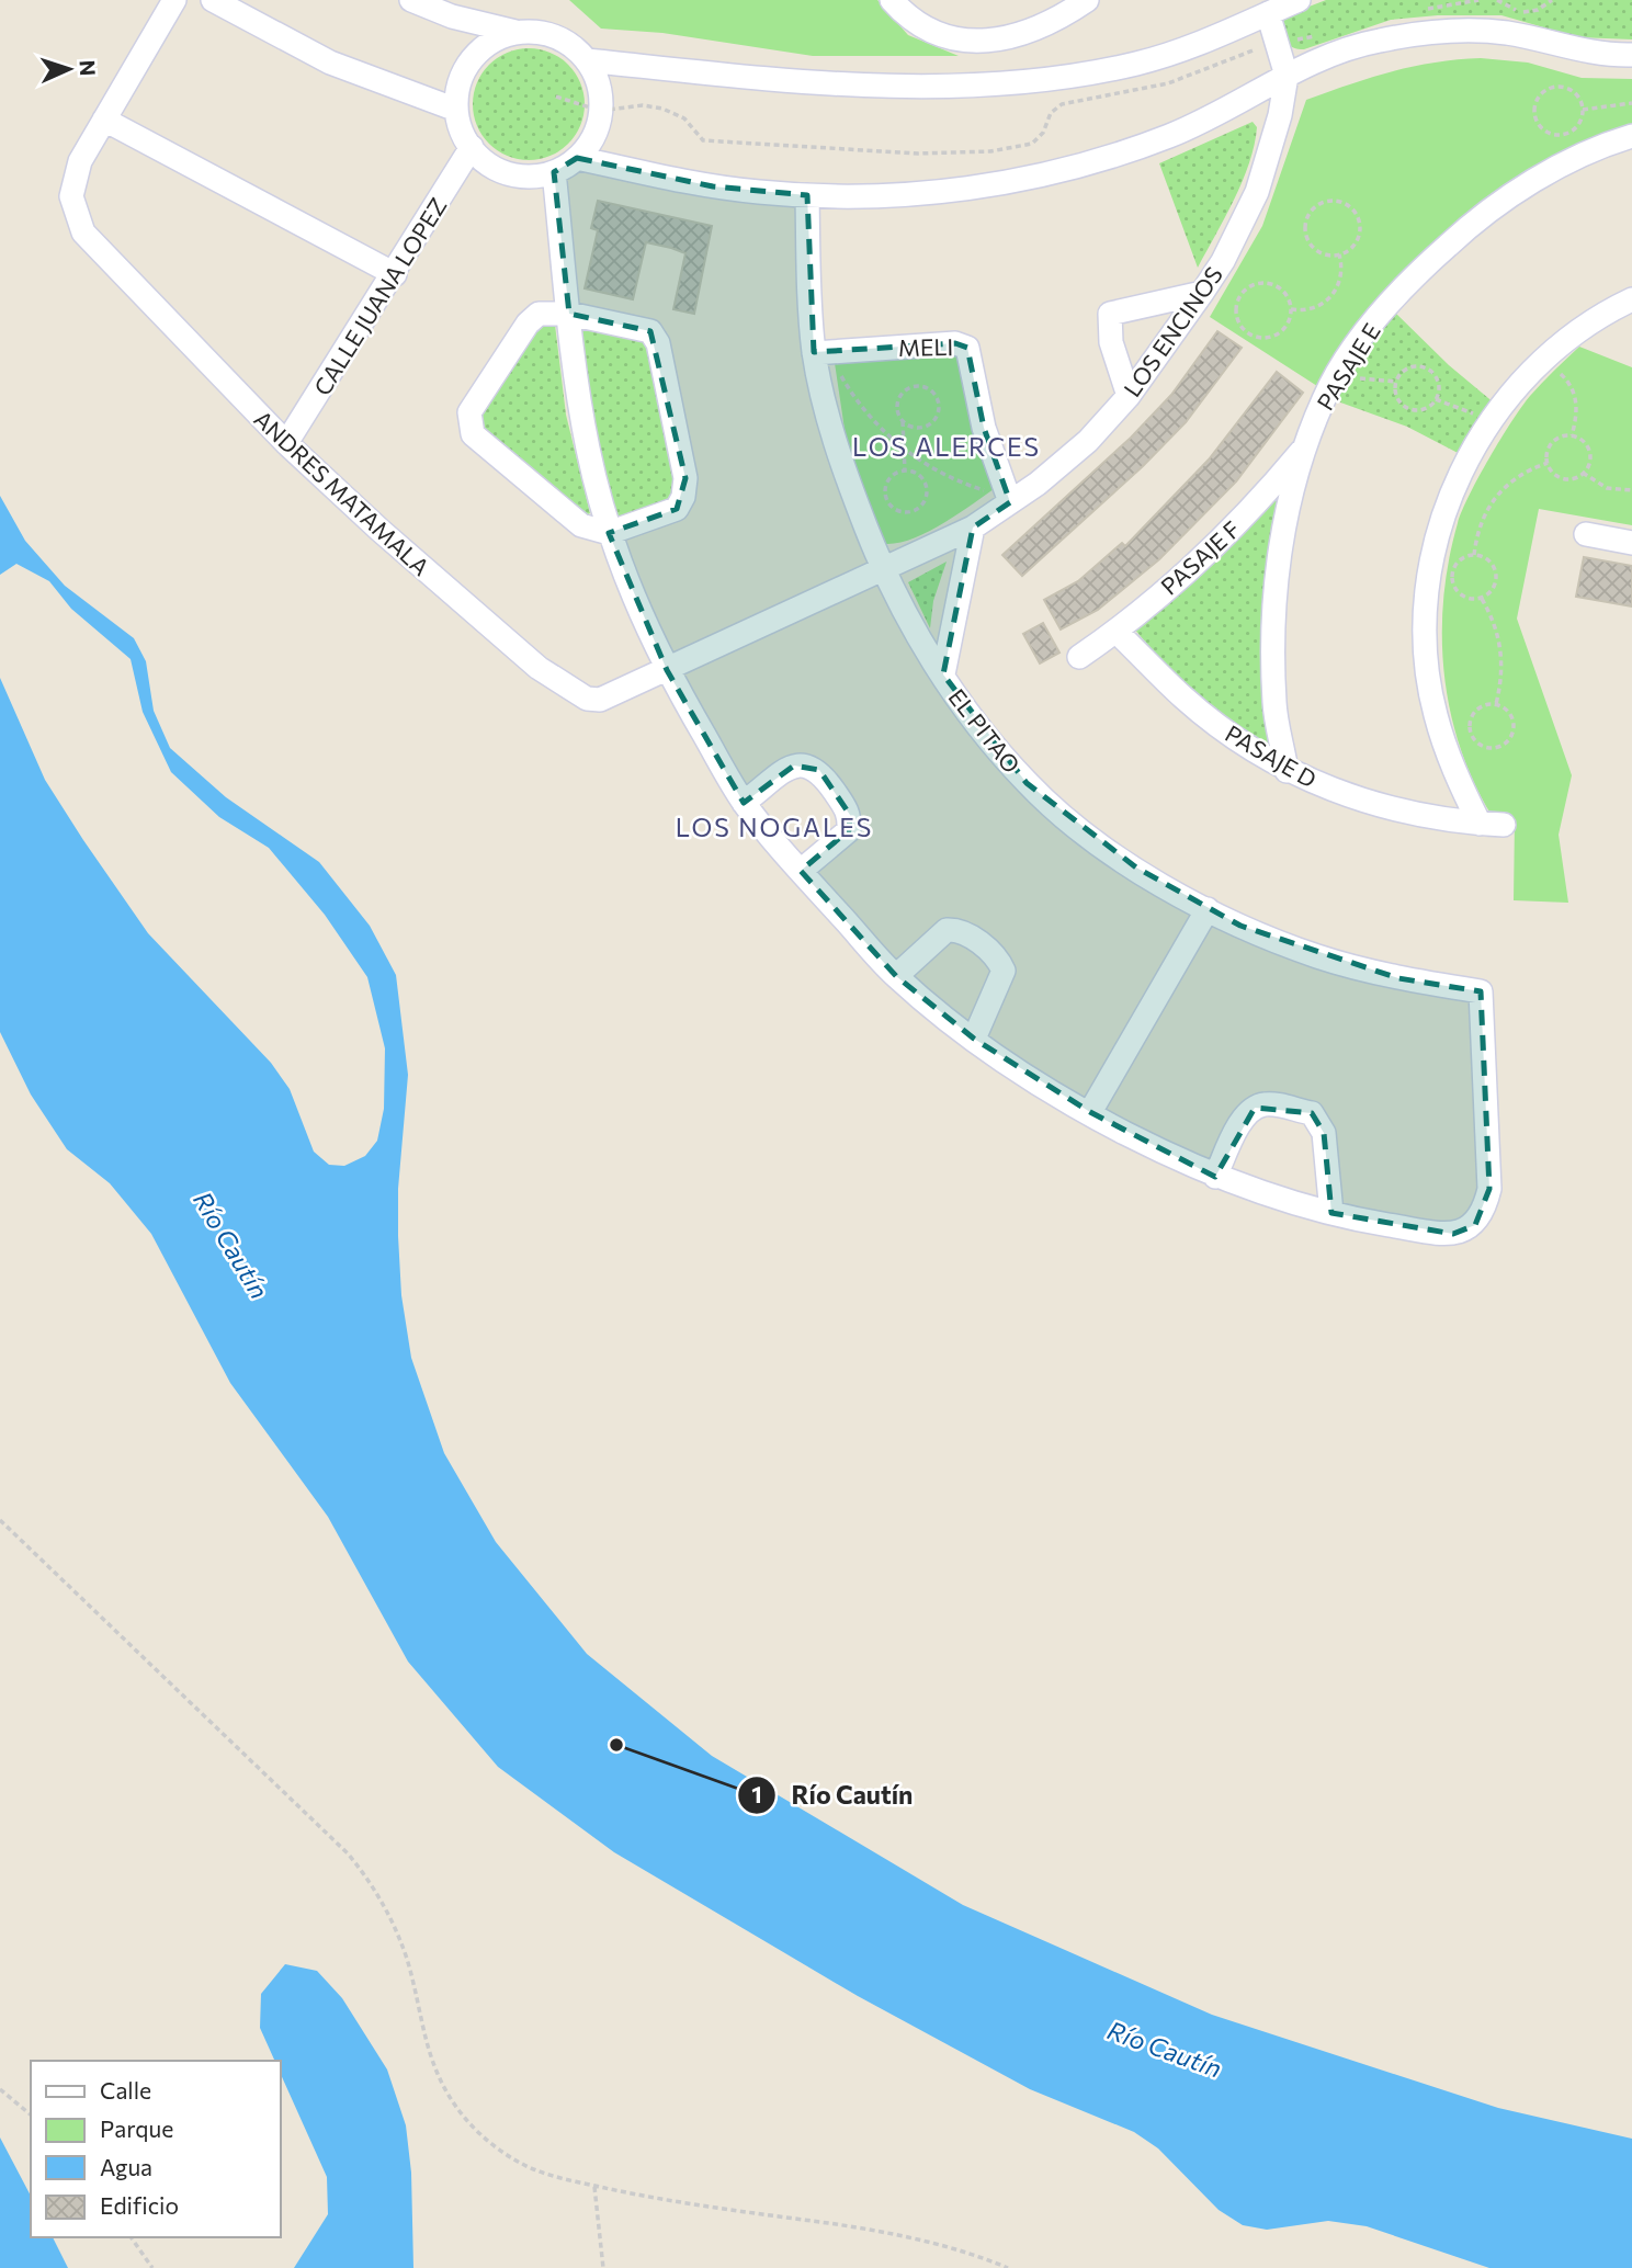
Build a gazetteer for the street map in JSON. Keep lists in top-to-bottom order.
{
  "streets": {
    "street": [
      "CALLE JUANA LOPEZ",
      "LOS ENCINOS",
      "MELI",
      "PASAJE E",
      "ANDRES MATAMALA",
      "PASAJE F",
      "EL PITAO",
      "PASAJE D"
    ]
  },
  "crossings": [
    ["CALLE JUANA LOPEZ", "ANDRES MATAMALA"],
    ["LOS ENCINOS", "MELI"],
    ["LOS ENCINOS", "ANDRES MATAMALA"],
    ["LOS ENCINOS", "EL PITAO"],
    ["MELI", "EL PITAO"],
    ["PASAJE E", "PASAJE F"],
    ["PASAJE E", "PASAJE D"],
    ["PASAJE F", "PASAJE D"]
  ],
  "districts": ["LOS ALERCES", "LOS NOGALES"],
  "water": ["Río Cautín"],
  "places": ["Río Cautín"],
  "legend": [
    "Calle",
    "Parque",
    "Agua",
    "Edificio"
  ],
  "north": "right"
}
